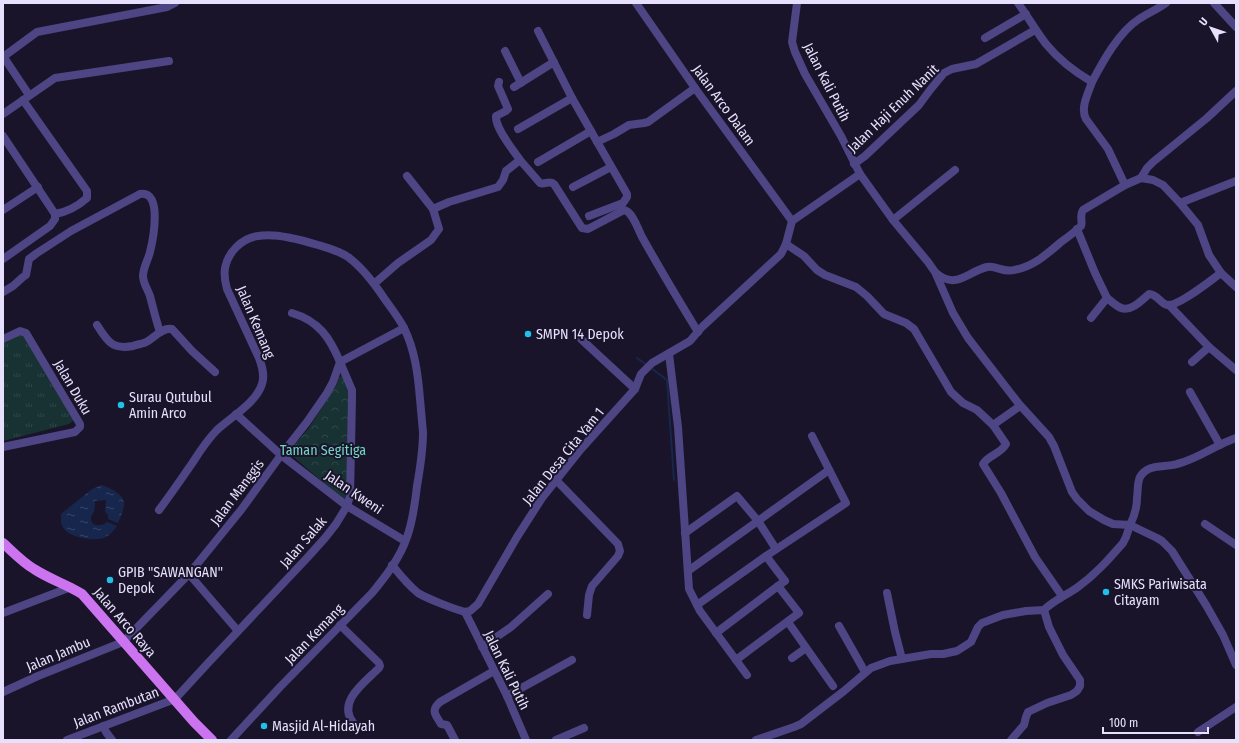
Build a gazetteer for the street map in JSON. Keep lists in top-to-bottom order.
{
  "streets": {
    "main road": ["Jalan Arco Raya"],
    "street": [
      "Jalan Kali Putih",
      "Jalan Arco Dalam",
      "Jalan Haji Enuh Nanit",
      "Jalan Kemang",
      "Jalan Duku",
      "Jalan Desa Cita Yam 1",
      "Jalan Manggis",
      "Jalan Kweni",
      "Jalan Salak",
      "Jalan Jambu",
      "Jalan Rambutan"
    ]
  },
  "crossings": [
    ["Jalan Kali Putih", "Jalan Haji Enuh Nanit"],
    ["Jalan Kali Putih", "Jalan Desa Cita Yam 1"],
    ["Jalan Arco Dalam", "Jalan Haji Enuh Nanit"],
    ["Jalan Kemang", "Jalan Kweni"],
    ["Jalan Manggis", "Jalan Kweni"],
    ["Jalan Manggis", "Jalan Salak"],
    ["Jalan Manggis", "Jalan Arco Raya"],
    ["Jalan Manggis", "Jalan Jambu"],
    ["Jalan Kweni", "Jalan Salak"],
    ["Jalan Salak", "Jalan Arco Raya"],
    ["Jalan Salak", "Jalan Rambutan"],
    ["Jalan Arco Raya", "Jalan Jambu"],
    ["Jalan Arco Raya", "Jalan Rambutan"]
  ],
  "parks": ["Taman Segitiga"],
  "places": [
    "SMPN 14 Depok",
    "Surau Qutubul Amin Arco",
    "GPIB \"SAWANGAN\" Depok",
    "SMKS Pariwisata Citayam",
    "Masjid Al-Hidayah"
  ],
  "scale_bar": "100 m",
  "north": "top left"
}
